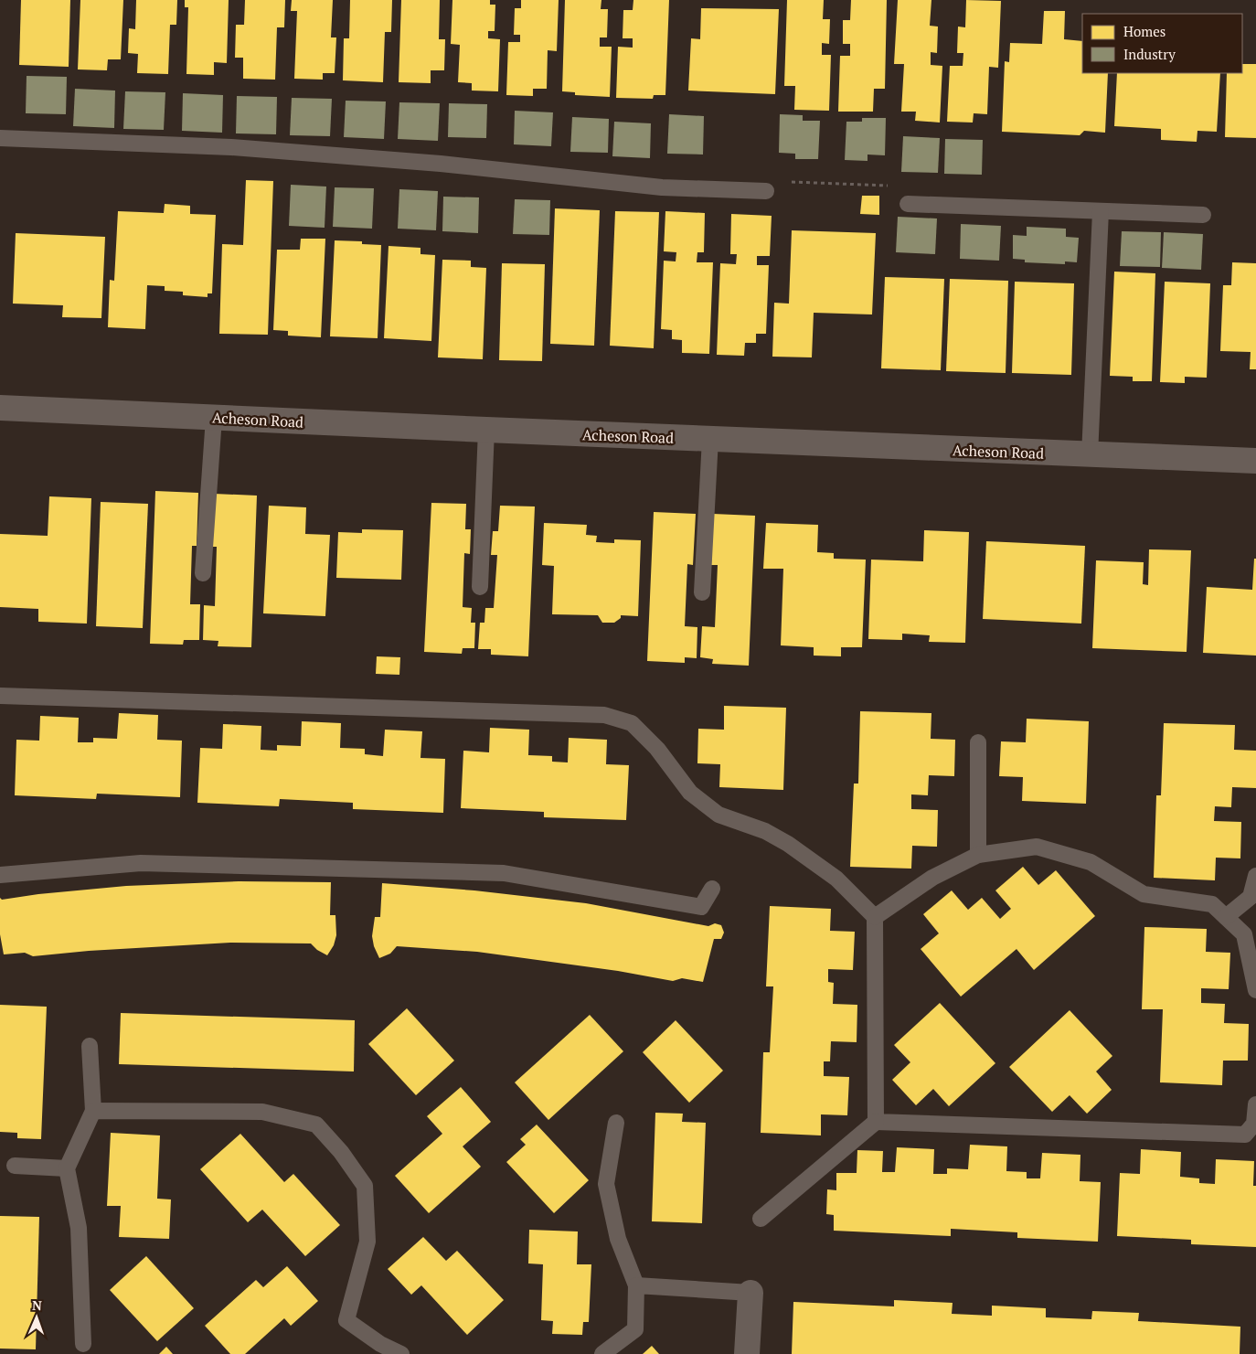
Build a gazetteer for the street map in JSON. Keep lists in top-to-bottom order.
{
  "streets": {
    "street": ["Acheson Road"]
  },
  "legend": ["Homes", "Industry"],
  "north": "top"
}
